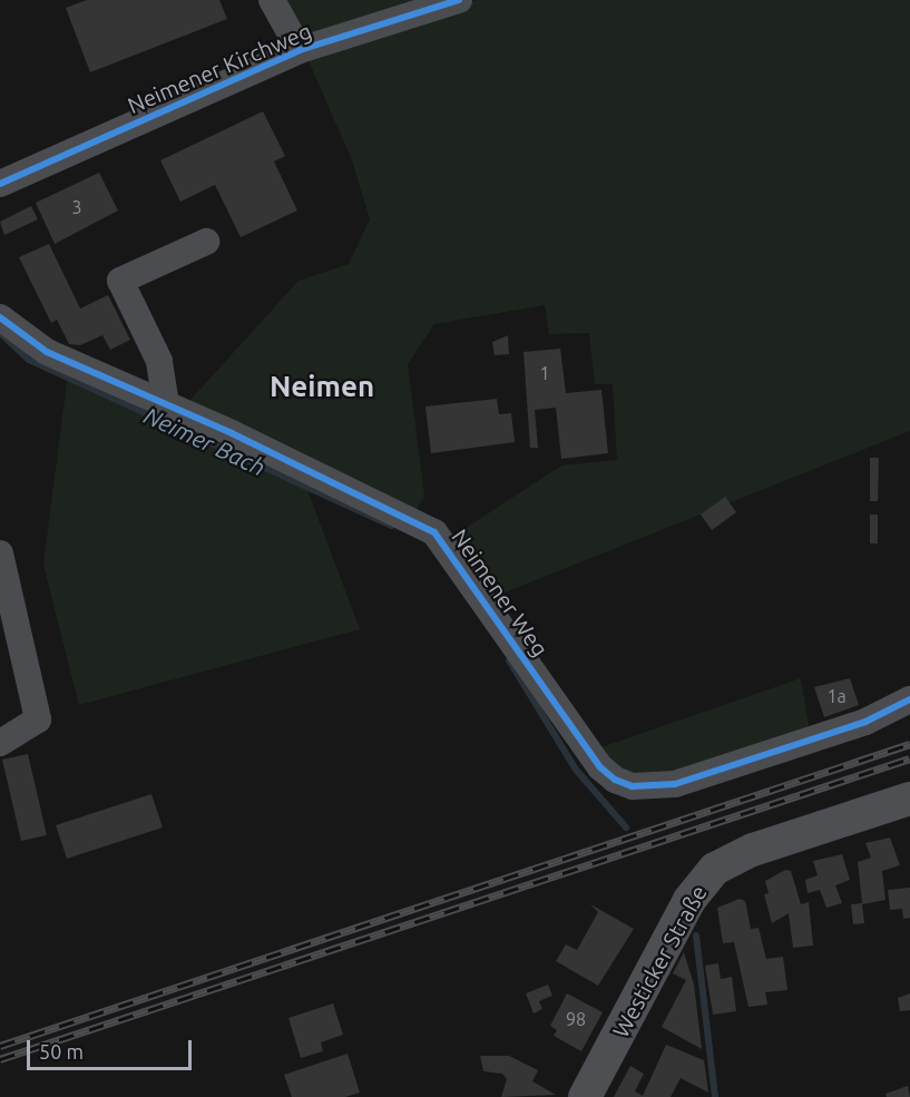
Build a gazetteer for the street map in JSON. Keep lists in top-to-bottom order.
{
  "streets": {
    "main road": ["Westicker Straße"],
    "street": ["Neimener Kirchweg", "Neimener Weg"]
  },
  "districts": ["Neimen"],
  "water": ["Neimer Bach"],
  "house_numbers": [
    "3",
    "1",
    "1a",
    "98"
  ],
  "scale_bar": "50 m"
}
